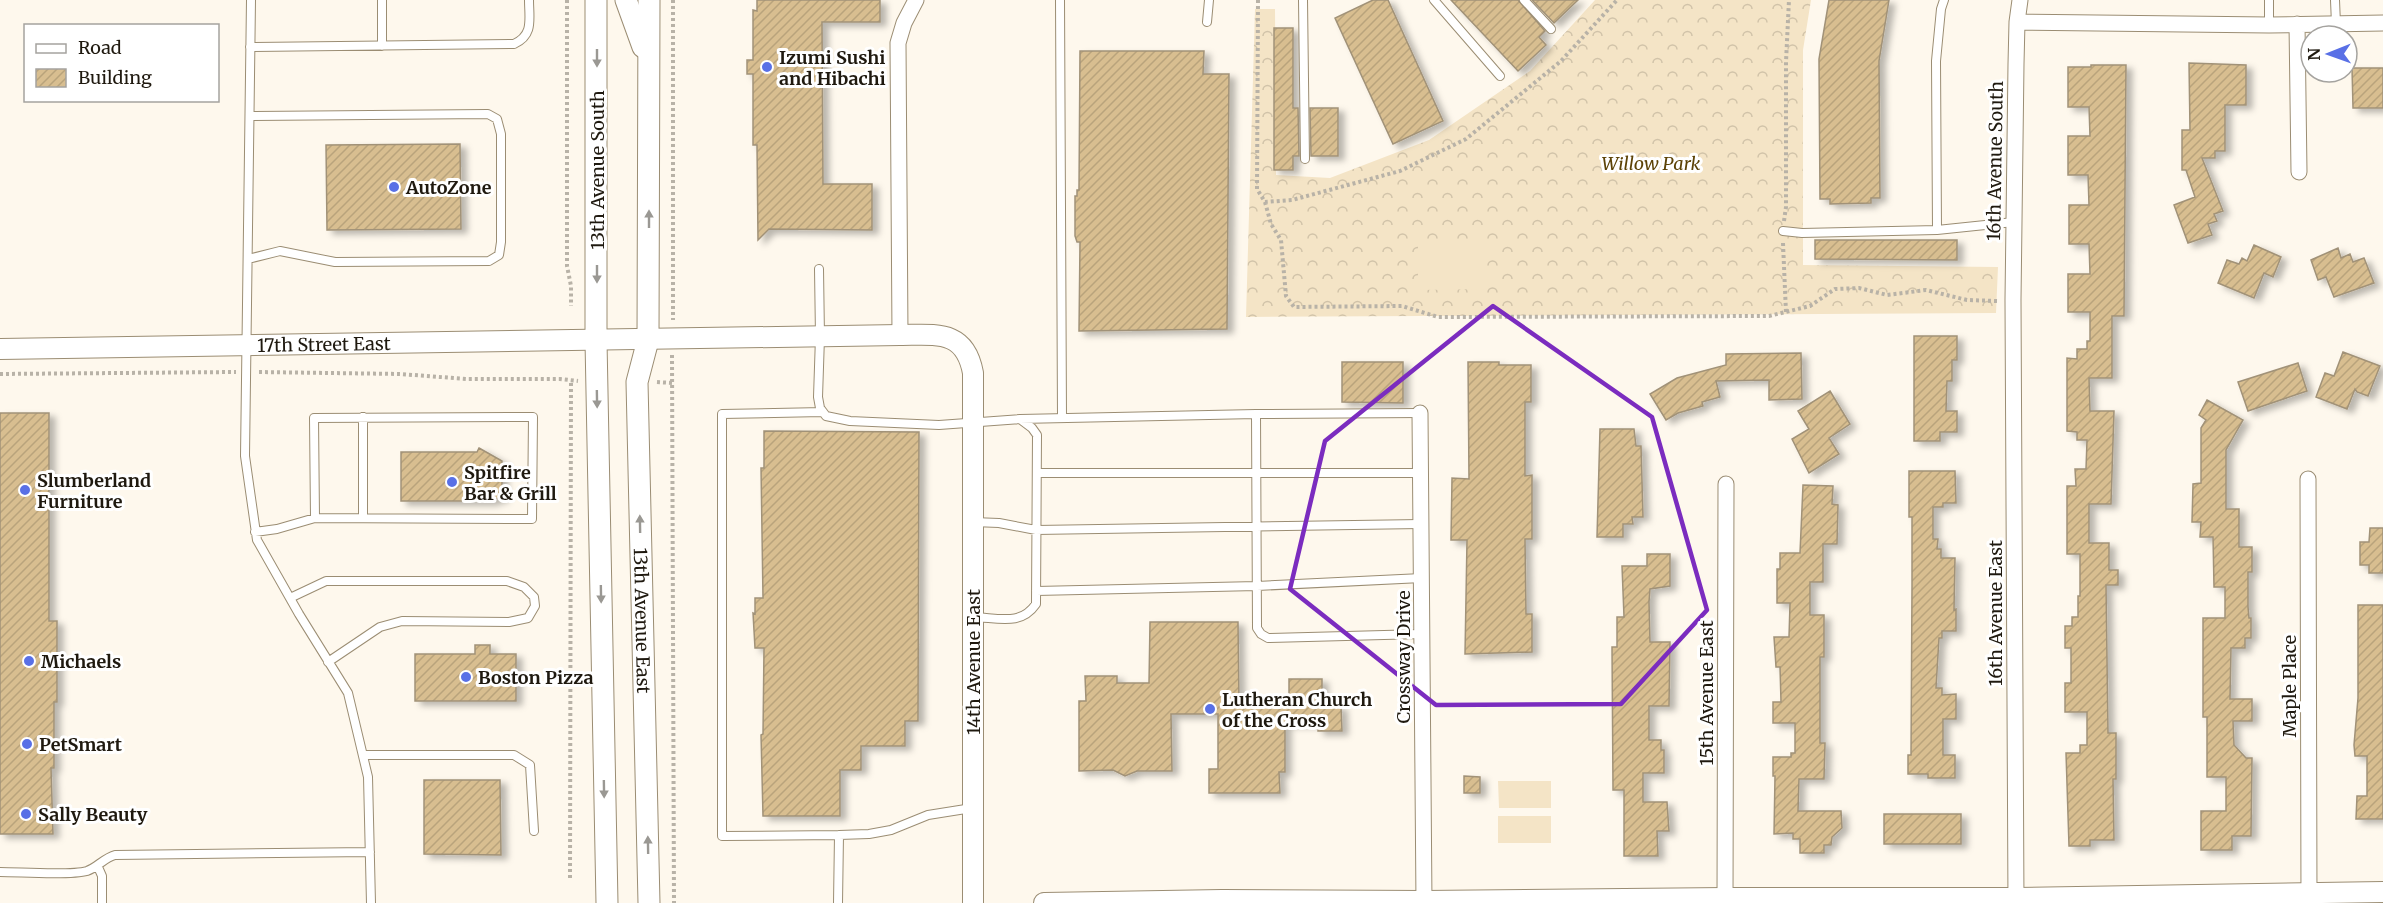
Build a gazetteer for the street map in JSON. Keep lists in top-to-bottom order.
{
  "streets": {
    "main road": ["13th Avenue South", "13th Avenue East"],
    "street": [
      "16th Avenue South",
      "17th Street East",
      "16th Avenue East",
      "Crossway Drive",
      "14th Avenue East",
      "Maple Place",
      "15th Avenue East"
    ]
  },
  "crossings": [
    ["16th Avenue South", "16th Avenue East"],
    ["13th Avenue South", "17th Street East"],
    ["17th Street East", "13th Avenue East"],
    ["17th Street East", "14th Avenue East"]
  ],
  "parks": ["Willow Park"],
  "places": [
    "Izumi Sushi and Hibachi",
    "AutoZone",
    "Spitfire Bar & Grill",
    "Slumberland Furniture",
    "Michaels",
    "Boston Pizza",
    "Lutheran Church of the Cross",
    "PetSmart",
    "Sally Beauty"
  ],
  "legend": ["Road", "Building"],
  "north": "left"
}
